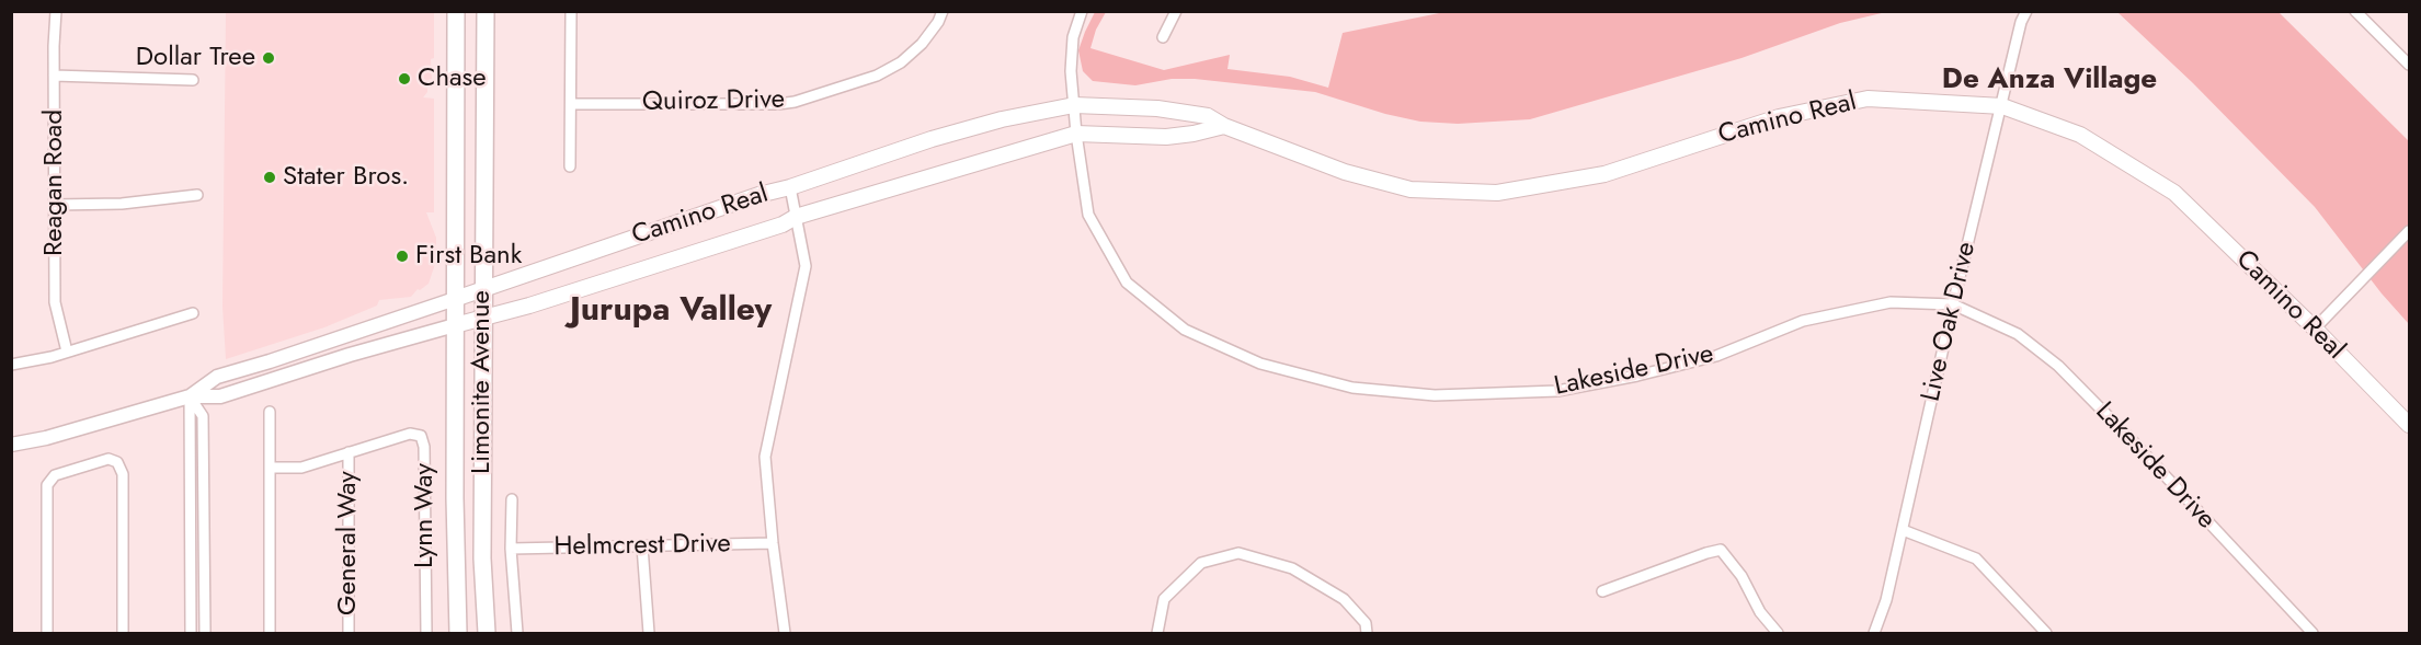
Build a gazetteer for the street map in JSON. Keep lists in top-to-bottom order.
{
  "streets": {
    "main road": ["Camino Real", "Limonite Avenue"],
    "street": [
      "Quiroz Drive",
      "Reagan Road",
      "Live Oak Drive",
      "Lakeside Drive",
      "Lynn Way",
      "General Way",
      "Helmcrest Drive"
    ]
  },
  "crossings": [
    ["Camino Real", "Live Oak Drive"],
    ["Camino Real", "Lakeside Drive"],
    ["Camino Real", "Limonite Avenue"],
    ["Live Oak Drive", "Lakeside Drive"],
    ["Lynn Way", "General Way"]
  ],
  "districts": ["De Anza Village", "Jurupa Valley"],
  "places": [
    "Dollar Tree",
    "Chase",
    "Stater Bros.",
    "First Bank"
  ]
}
